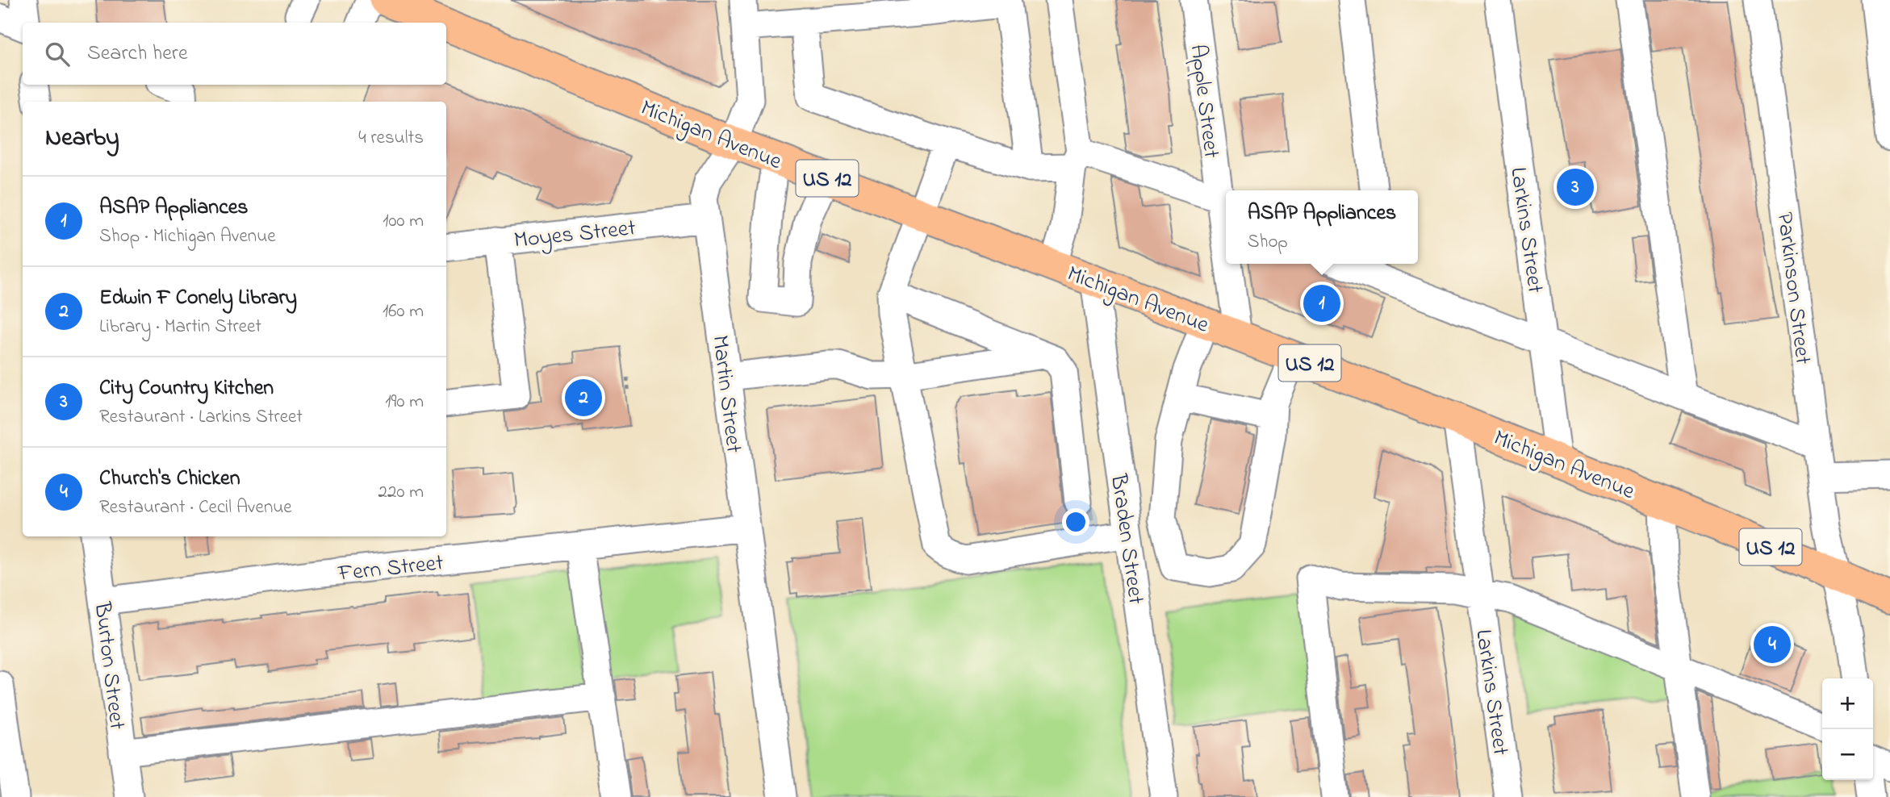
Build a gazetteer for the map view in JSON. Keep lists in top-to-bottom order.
{
  "streets": {
    "main road": ["Michigan Avenue", "US 12"],
    "street": [
      "Apple Street",
      "Larkins Street",
      "Moyes Street",
      "Parkinson Street",
      "Martin Street",
      "Braden Street",
      "Fern Street",
      "Burton Street"
    ]
  },
  "crossings": [
    ["Apple Street", "Michigan Avenue"],
    ["Michigan Avenue", "Larkins Street"],
    ["Michigan Avenue", "Parkinson Street"],
    ["Michigan Avenue", "Martin Street"],
    ["Michigan Avenue", "Braden Street"],
    ["Moyes Street", "Martin Street"],
    ["Martin Street", "Fern Street"],
    ["Fern Street", "Burton Street"]
  ],
  "page": {
    "search": "Search here",
    "heading": ["Nearby", "4 results"],
    "pins": [
      "3",
      "1",
      "2",
      "4"
    ],
    "list": [
      {
        "mark": "1",
        "name": "ASAP Appliances",
        "note": "Shop · Michigan Avenue",
        "value": "100 m"
      },
      {
        "mark": "2",
        "name": "Edwin F Conely Library",
        "note": "Library · Martin Street",
        "value": "160 m"
      },
      {
        "mark": "3",
        "name": "City Country Kitchen",
        "note": "Restaurant · Larkins Street",
        "value": "190 m"
      },
      {
        "mark": "4",
        "name": "Church's Chicken",
        "note": "Restaurant · Cecil Avenue",
        "value": "220 m"
      }
    ],
    "popup": ["ASAP Appliances", "Shop"],
    "map_buttons": ["+", "−"]
  }
}
